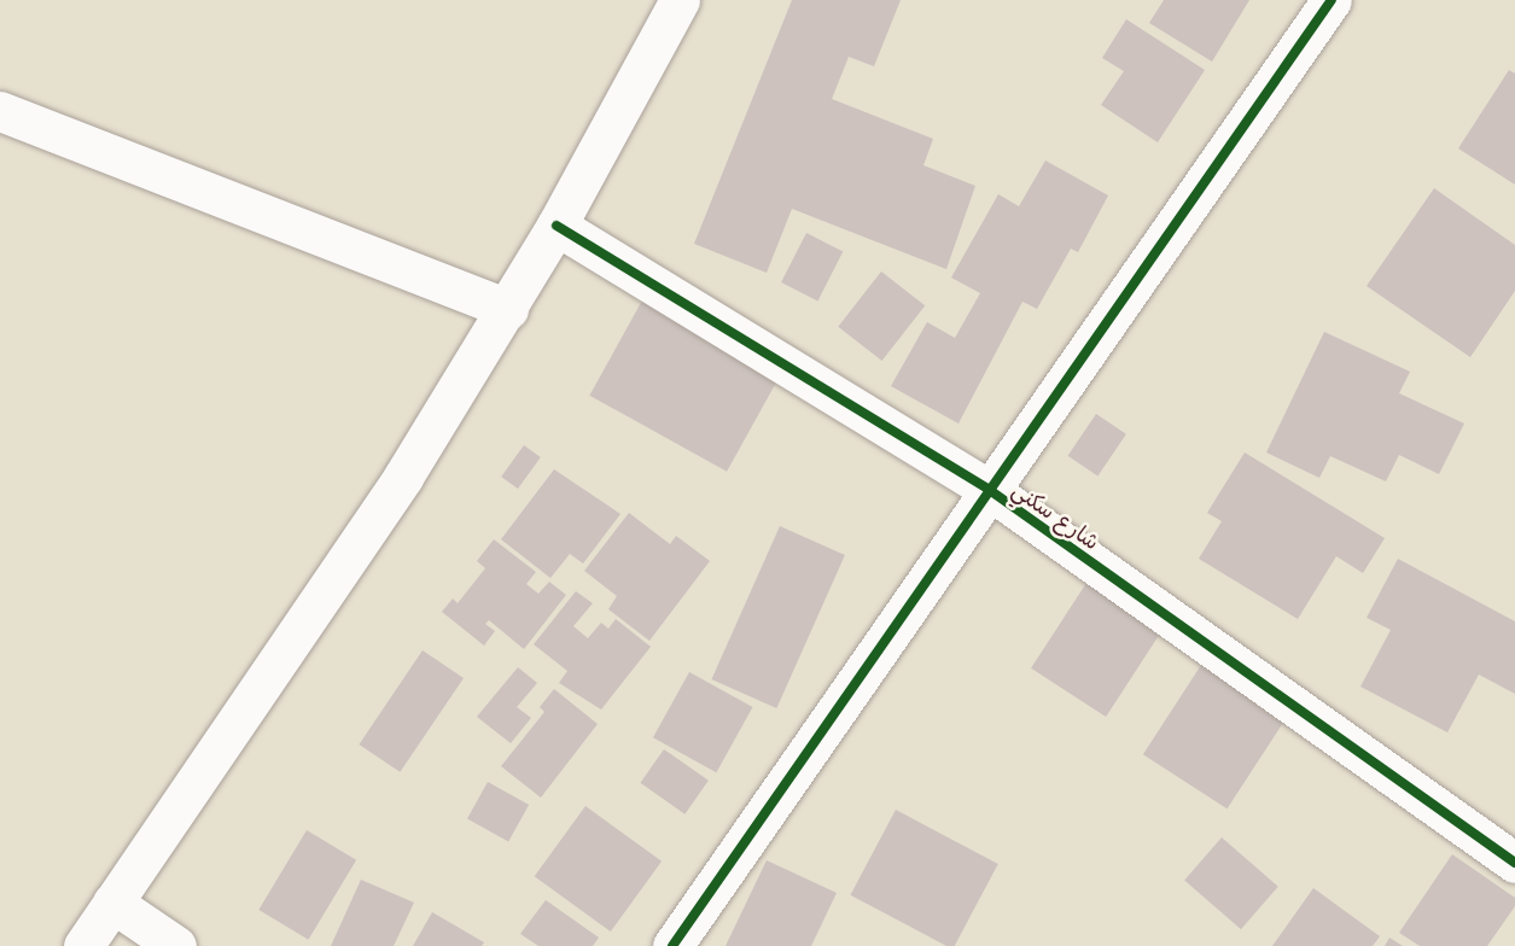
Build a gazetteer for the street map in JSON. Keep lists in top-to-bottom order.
{
  "streets": {
    "street": ["شارع سكني"]
  }
}
